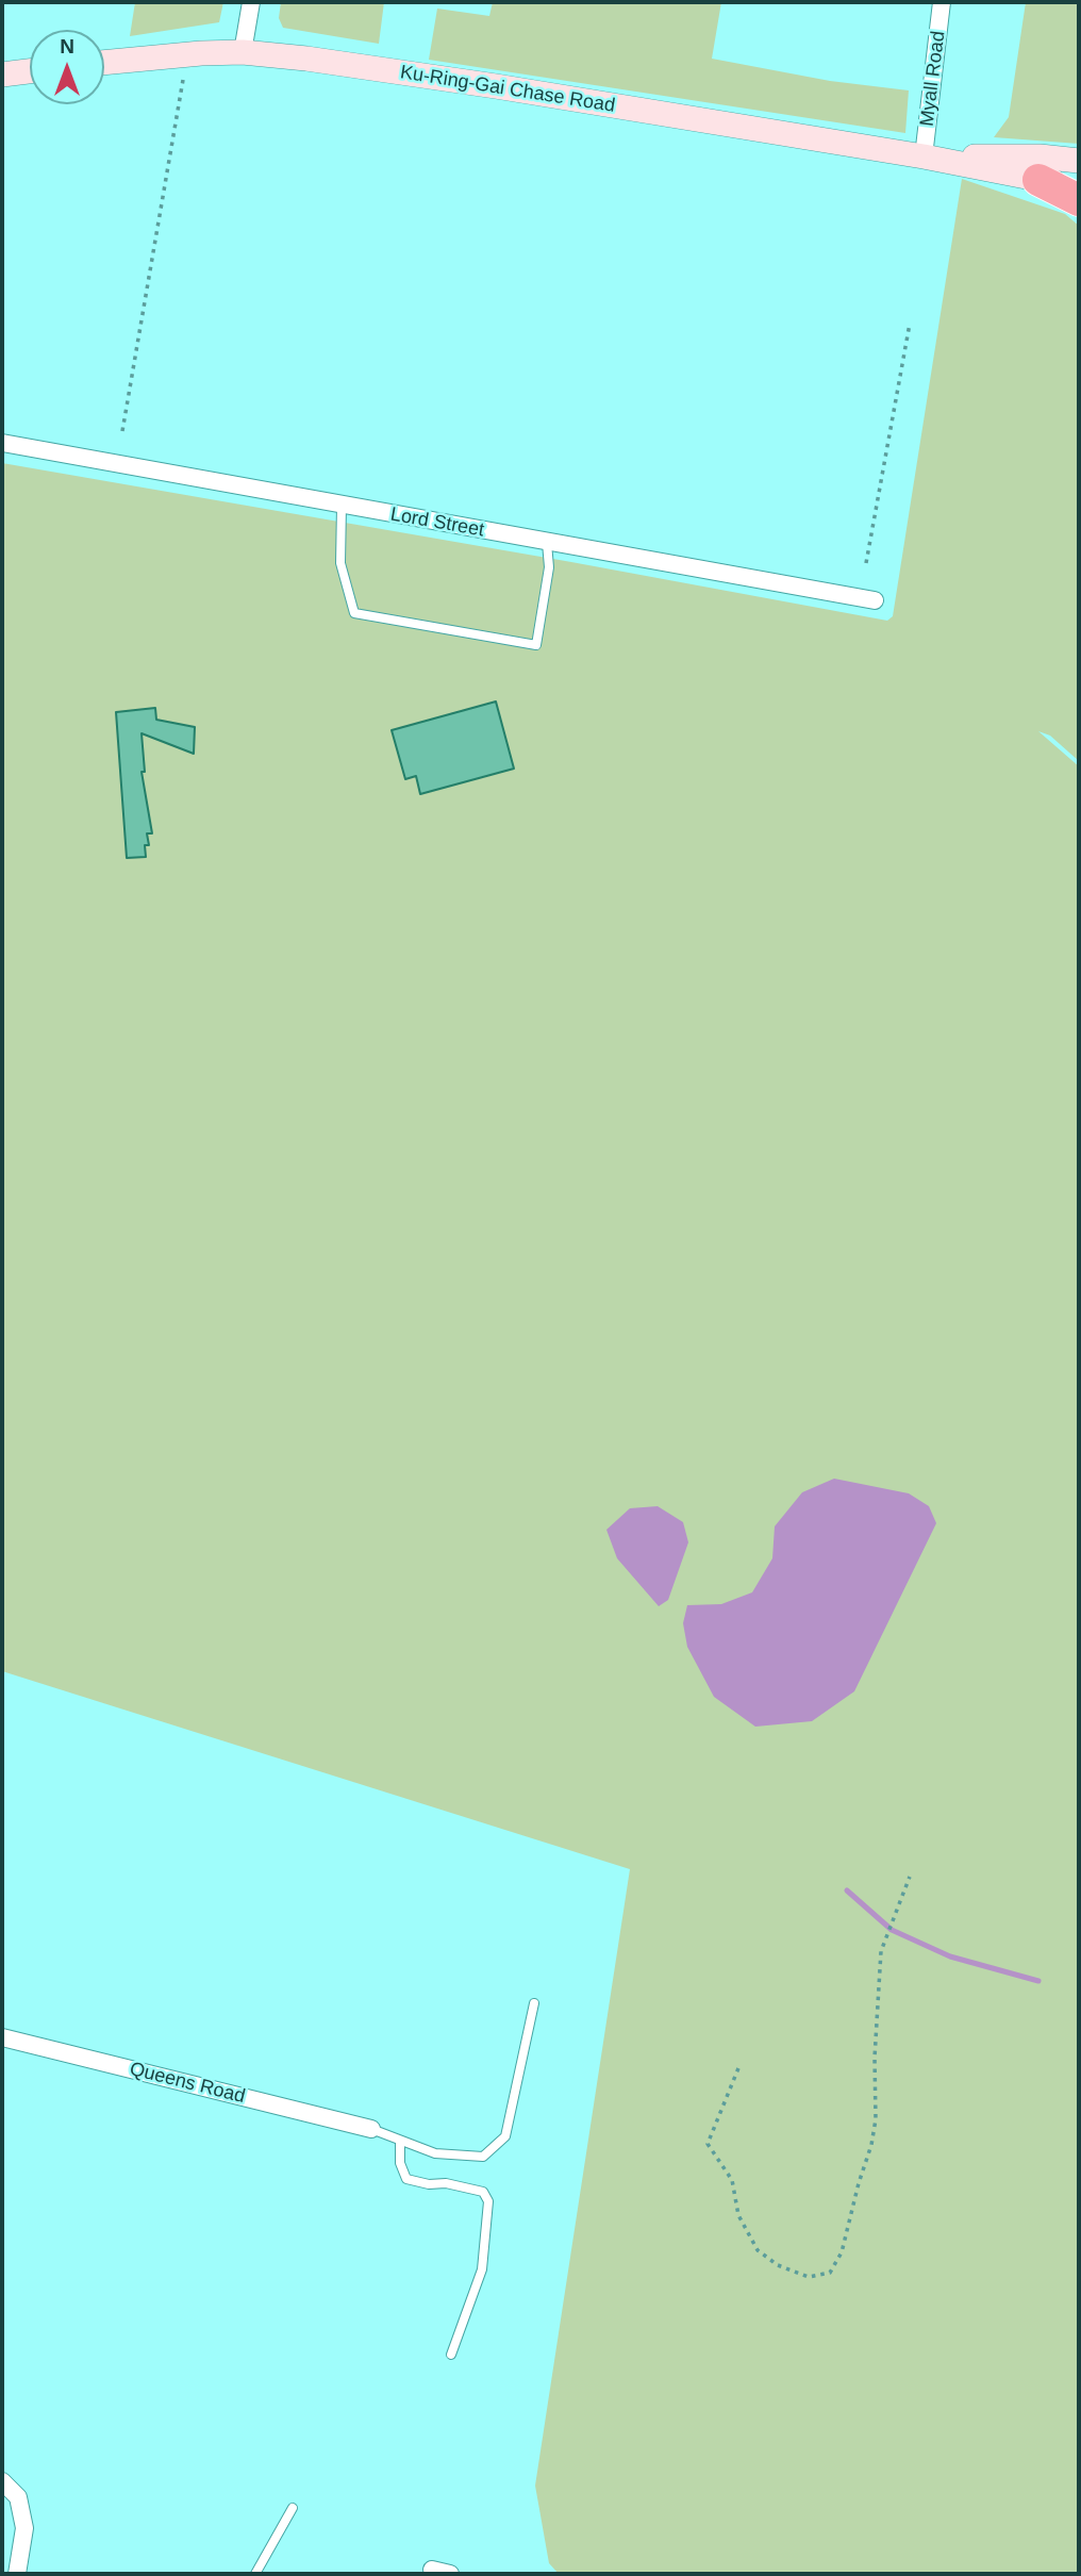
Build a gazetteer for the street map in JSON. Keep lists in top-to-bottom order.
{
  "streets": {
    "main road": ["Ku-Ring-Gai Chase Road"],
    "street": ["Myall Road", "Lord Street", "Queens Road"]
  },
  "crossings": [
    ["Myall Road", "Ku-Ring-Gai Chase Road"]
  ],
  "north": "top"
}
